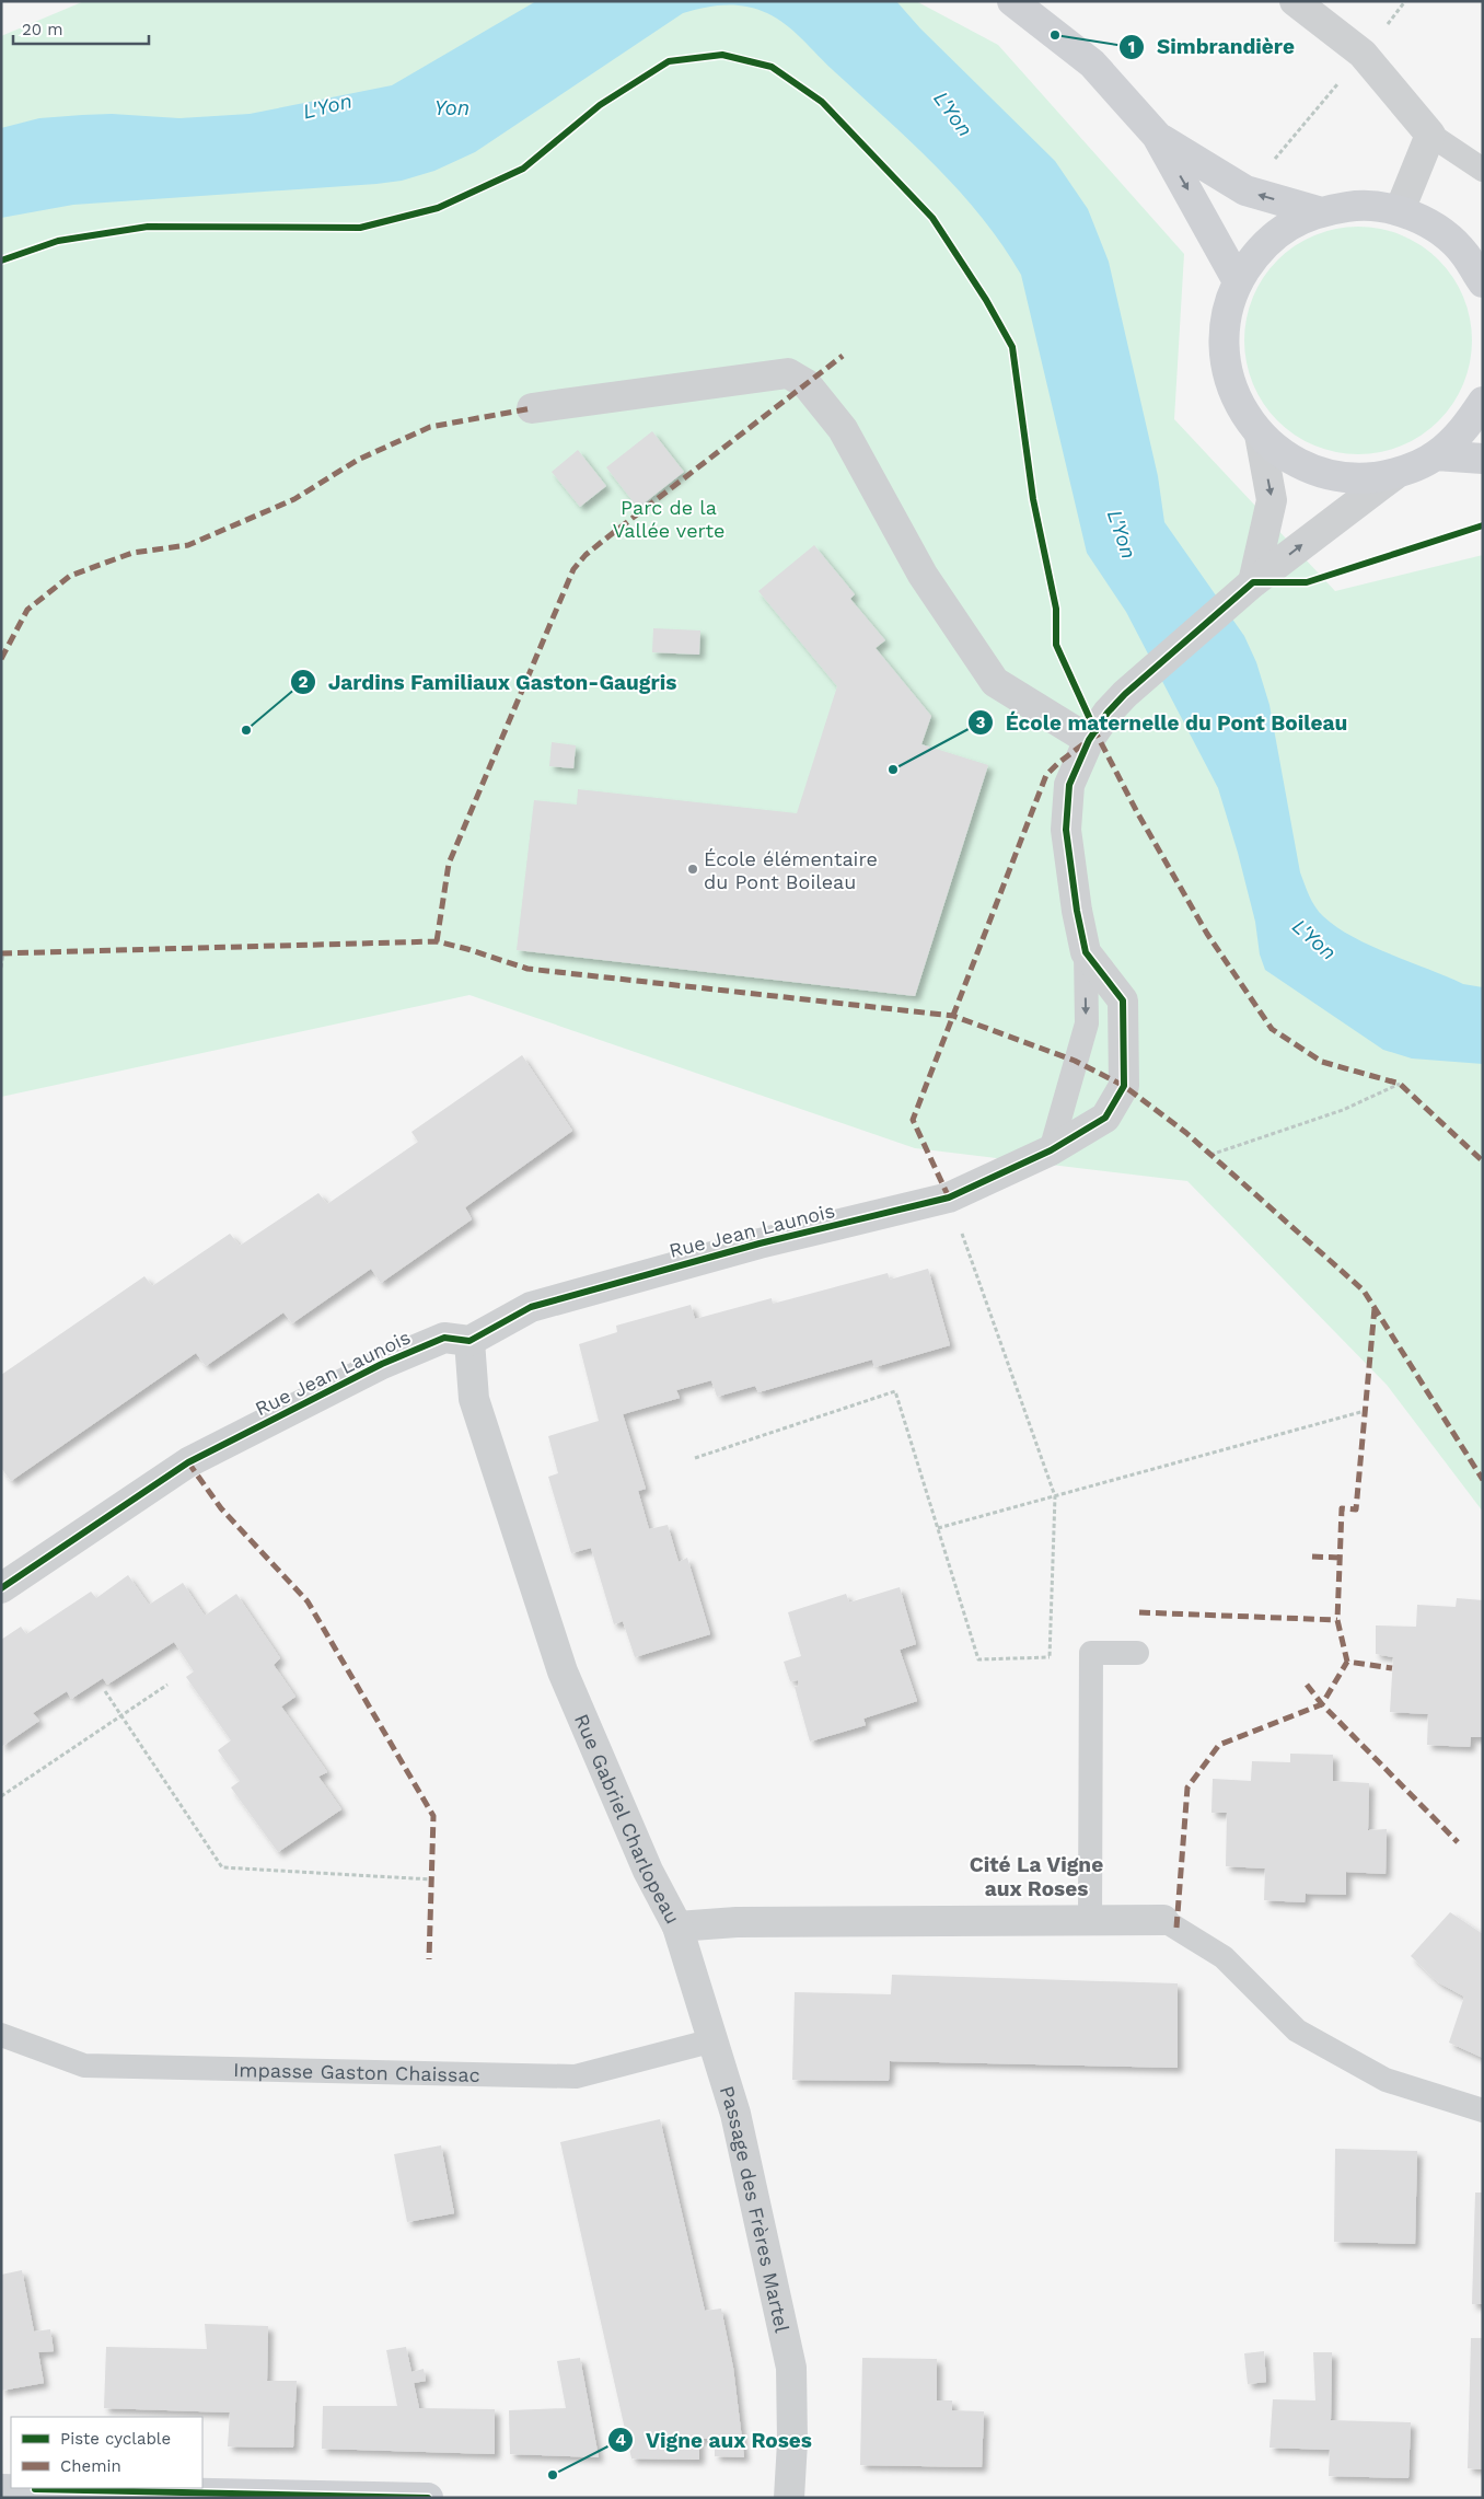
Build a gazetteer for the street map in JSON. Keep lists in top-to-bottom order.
{
  "streets": {
    "street": ["Rue Jean Launois", "Rue Gabriel Charlopeau", "Passage des Frères Martel"],
    "lane": ["Impasse Gaston Chaissac"]
  },
  "crossings": [
    ["Rue Jean Launois", "Rue Gabriel Charlopeau"],
    ["Rue Gabriel Charlopeau", "Passage des Frères Martel"],
    ["Impasse Gaston Chaissac", "Passage des Frères Martel"]
  ],
  "districts": ["Cité La Vigne aux Roses"],
  "water": ["L'Yon", "Yon"],
  "parks": ["Parc de la Vallée verte"],
  "places": [
    "Simbrandière",
    "Jardins Familiaux Gaston-Gaugris",
    "École maternelle du Pont Boileau",
    "École élémentaire du Pont Boileau",
    "Vigne aux Roses"
  ],
  "legend": ["Piste cyclable", "Chemin"],
  "scale_bar": "20 m"
}
